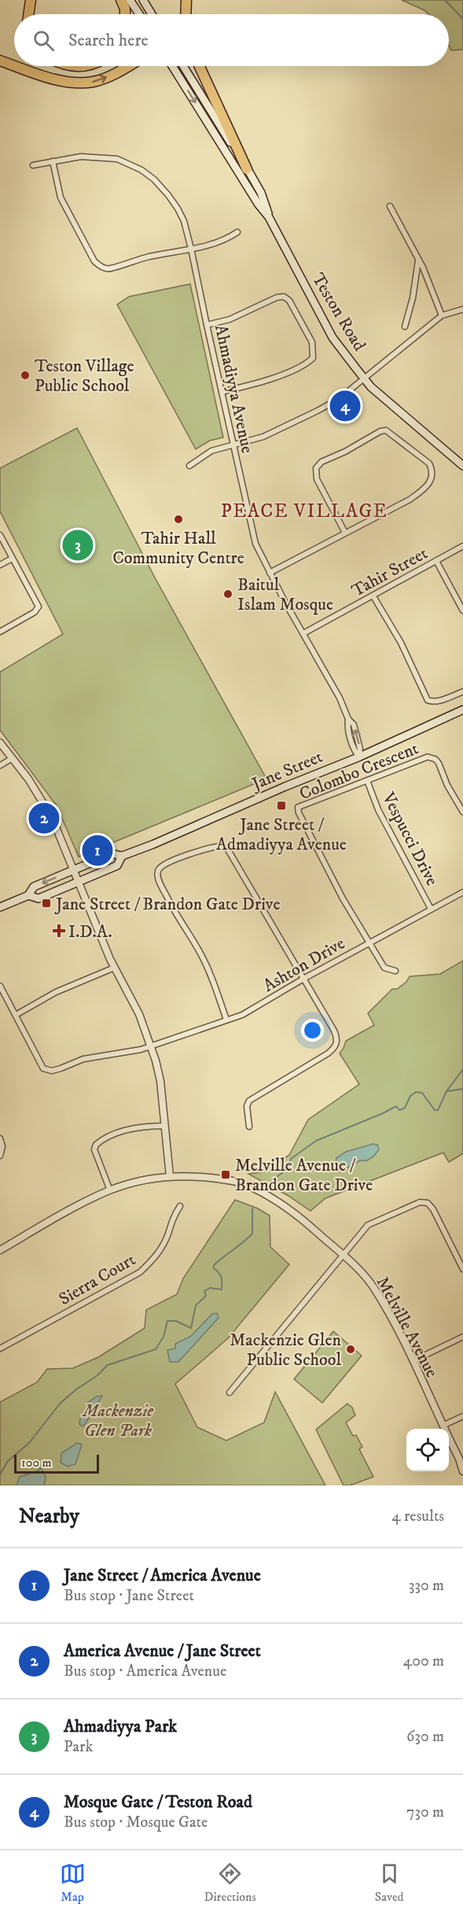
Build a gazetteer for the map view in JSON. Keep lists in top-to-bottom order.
{
  "streets": {
    "main road": ["Teston Road", "Jane Street"],
    "street": [
      "Ahmadiyya Avenue",
      "Tahir Street",
      "Colombo Crescent",
      "Vespucci Drive",
      "Ashton Drive",
      "Sierra Court",
      "Melville Avenue"
    ]
  },
  "crossings": [
    ["Ahmadiyya Avenue", "Tahir Street"],
    ["Ahmadiyya Avenue", "Jane Street"],
    ["Colombo Crescent", "Vespucci Drive"],
    ["Colombo Crescent", "Ashton Drive"],
    ["Vespucci Drive", "Ashton Drive"]
  ],
  "districts": ["PEACE VILLAGE"],
  "parks": ["Mackenzie Glen Park"],
  "places": {
    "other": [
      "Teston Village Public School",
      "Tahir Hall Community Centre",
      "Baitul Islam Mosque",
      "Mackenzie Glen Public School"
    ],
    "transit": ["Jane Street / Admadiyya Avenue", "Jane Street / Brandon Gate Drive", "Melville Avenue / Brandon Gate Drive"],
    "health": ["I.D.A."]
  },
  "scale_bar": "100 m",
  "page": {
    "search": "Search here",
    "pins": [
      "4",
      "3",
      "2",
      "1"
    ],
    "scale": "100 m",
    "heading": ["Nearby", "4 results"],
    "list": [
      {
        "mark": "1",
        "name": "Jane Street / America Avenue",
        "note": "Bus stop · Jane Street",
        "value": "330 m"
      },
      {
        "mark": "2",
        "name": "America Avenue / Jane Street",
        "note": "Bus stop · America Avenue",
        "value": "400 m"
      },
      {
        "mark": "3",
        "name": "Ahmadiyya Park",
        "note": "Park",
        "value": "630 m"
      },
      {
        "mark": "4",
        "name": "Mosque Gate / Teston Road",
        "note": "Bus stop · Mosque Gate",
        "value": "730 m"
      }
    ],
    "nav": ["Map", "Directions", "Saved"]
  }
}
